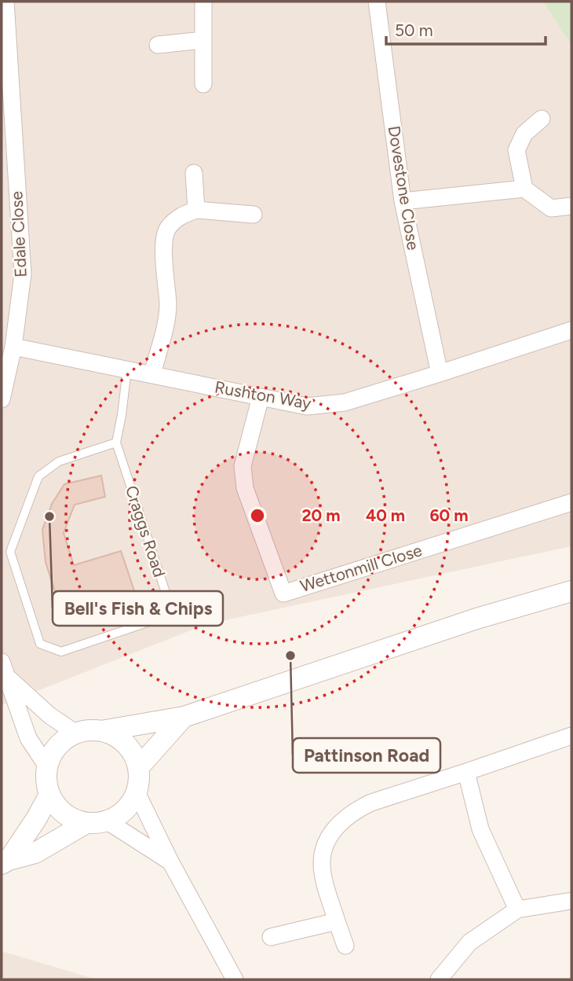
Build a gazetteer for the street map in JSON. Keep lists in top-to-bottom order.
{
  "streets": {
    "street": [
      "Dovestone Close",
      "Edale Close",
      "Rushton Way",
      "Wettonmill Close"
    ],
    "lane": ["Craggs Road"]
  },
  "crossings": [
    ["Dovestone Close", "Rushton Way"],
    ["Edale Close", "Rushton Way"],
    ["Rushton Way", "Wettonmill Close"]
  ],
  "places": ["Bell's Fish & Chips", "Pattinson Road"],
  "scale_bar": "50 m",
  "rings": ["20 m", "40 m", "60 m"]
}
